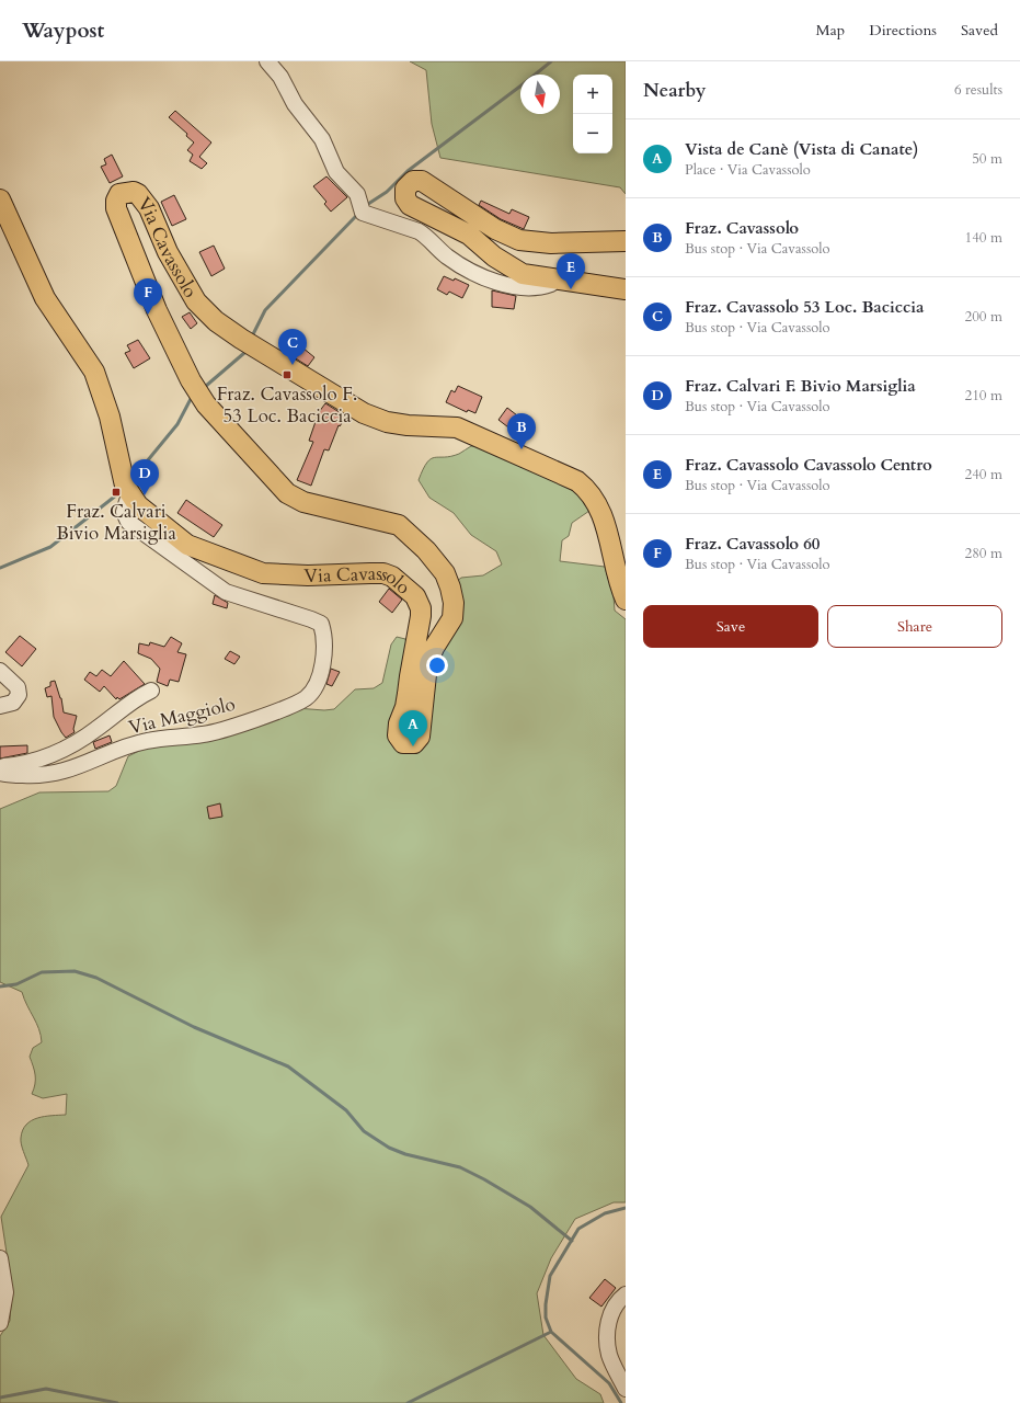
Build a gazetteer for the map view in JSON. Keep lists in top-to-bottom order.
{
  "streets": {
    "main road": ["Via Cavassolo"],
    "street": ["Via Maggiolo"]
  },
  "crossings": [
    ["Via Cavassolo", "Via Maggiolo"]
  ],
  "places": {
    "transit": ["Fraz. Cavassolo F. 53 Loc. Baciccia", "Fraz. Calvari Bivio Marsiglia"]
  },
  "north": "bottom",
  "page": {
    "header": "Waypost",
    "nav": ["Map", "Directions", "Saved"],
    "heading": ["Nearby", "6 results"],
    "map_buttons": ["+", "−"],
    "list": [
      {
        "mark": "A",
        "name": "Vista de Canè (Vista di Canate)",
        "note": "Place · Via Cavassolo",
        "value": "50 m"
      },
      {
        "mark": "B",
        "name": "Fraz. Cavassolo",
        "note": "Bus stop · Via Cavassolo",
        "value": "140 m"
      },
      {
        "mark": "C",
        "name": "Fraz. Cavassolo 53 Loc. Baciccia",
        "note": "Bus stop · Via Cavassolo",
        "value": "200 m"
      },
      {
        "mark": "D",
        "name": "Fraz. Calvari F. Bivio Marsiglia",
        "note": "Bus stop · Via Cavassolo",
        "value": "210 m"
      },
      {
        "mark": "E",
        "name": "Fraz. Cavassolo Cavassolo Centro",
        "note": "Bus stop · Via Cavassolo",
        "value": "240 m"
      },
      {
        "mark": "F",
        "name": "Fraz. Cavassolo 60",
        "note": "Bus stop · Via Cavassolo",
        "value": "280 m"
      }
    ],
    "pins": [
      "E",
      "F",
      "C",
      "B",
      "D",
      "A"
    ],
    "buttons": ["Save", "Share"]
  }
}
